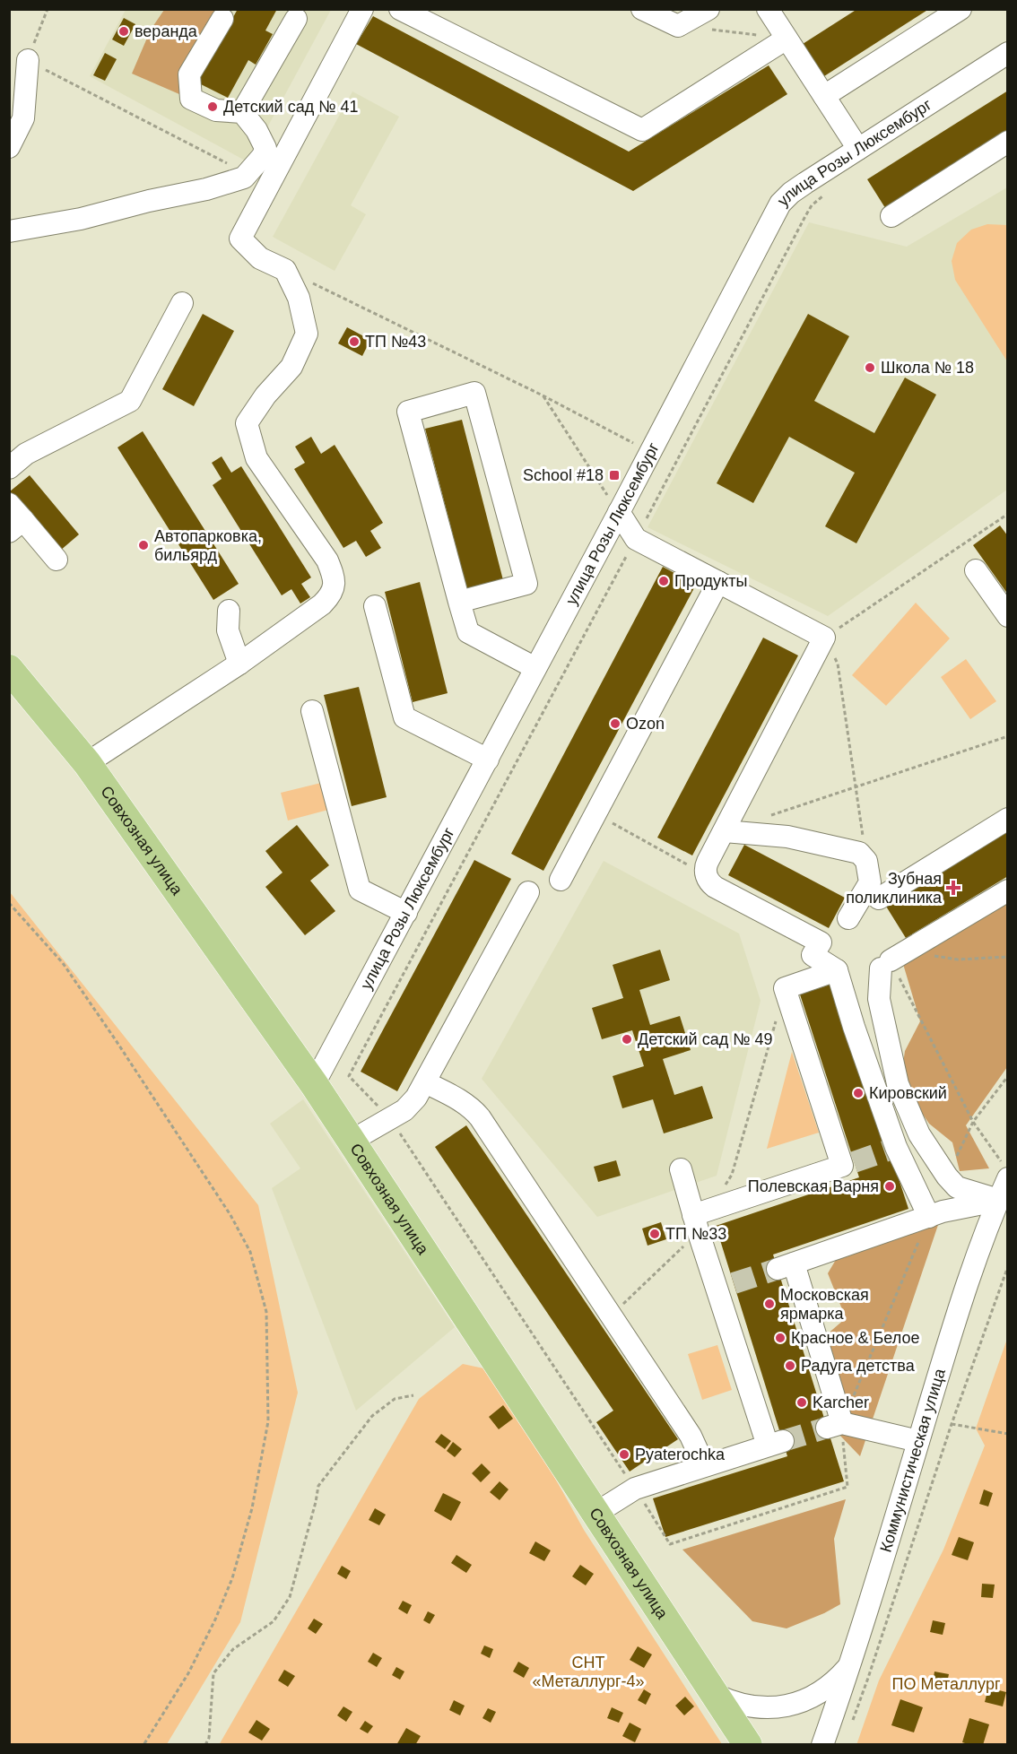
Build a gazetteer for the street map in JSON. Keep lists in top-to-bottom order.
{
  "streets": {
    "main road": ["Совхозная улица"],
    "street": ["улица Розы Люксембург", "Коммунистическая улица"]
  },
  "crossings": [
    ["улица Розы Люксембург", "Совхозная улица"]
  ],
  "parks": ["СНТ «Металлург-4»", "ПО Металлург"],
  "places": {
    "other": [
      "веранда",
      "Детский сад № 41",
      "ТП №43",
      "Школа № 18",
      "Автопарковка, бильярд",
      "Продукты",
      "Ozon",
      "Детский сад № 49",
      "Кировский",
      "Полевская Варня",
      "ТП №33",
      "Московская ярмарка",
      "Красное & Белое",
      "Радуга детства",
      "Karcher",
      "Pyaterochka"
    ],
    "transit": ["School #18"],
    "health": ["Зубная поликлиника"]
  }
}
